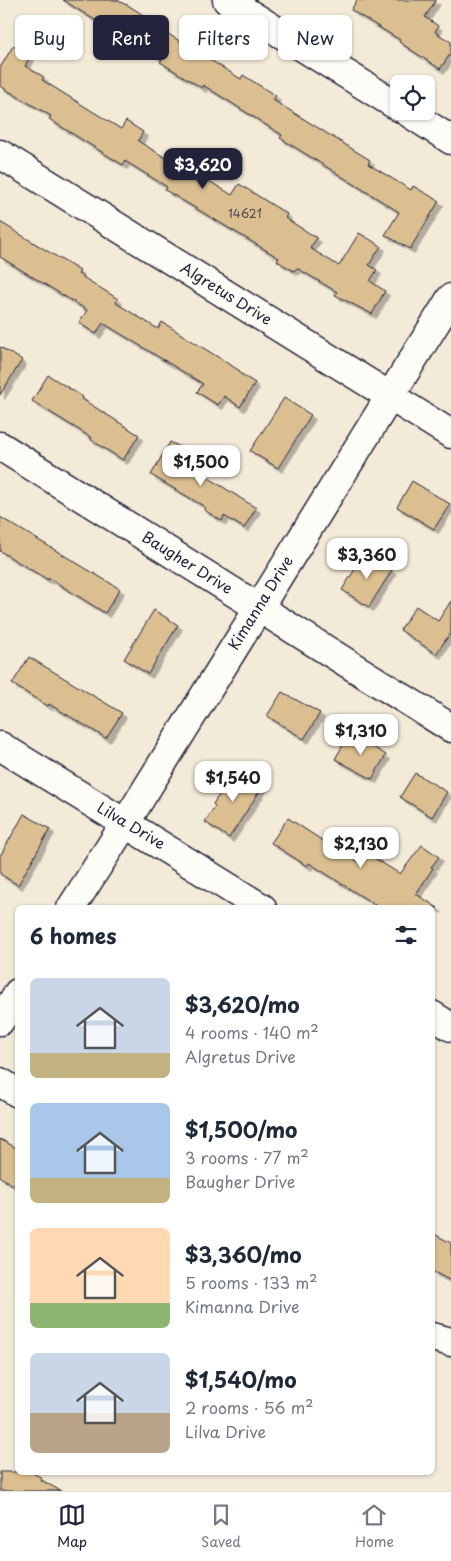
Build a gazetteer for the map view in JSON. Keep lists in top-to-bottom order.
{
  "streets": {
    "street": [
      "Algretus Drive",
      "Baugher Drive",
      "Kimanna Drive",
      "Lilva Drive"
    ]
  },
  "crossings": [
    ["Algretus Drive", "Kimanna Drive"],
    ["Baugher Drive", "Kimanna Drive"],
    ["Kimanna Drive", "Lilva Drive"]
  ],
  "house_numbers": ["14621"],
  "page": {
    "chip": [
      "Buy",
      "Rent",
      "Filters",
      "New"
    ],
    "price": [
      "$3,620",
      "$1,500",
      "$3,360",
      "$1,310",
      "$1,540",
      "$2,130"
    ],
    "heading": "6 homes",
    "list": [
      {
        "name": "$3,620/mo",
        "note": "4 rooms · 140 m² · Algretus Drive"
      },
      {
        "name": "$1,500/mo",
        "note": "3 rooms · 77 m² · Baugher Drive"
      },
      {
        "name": "$3,360/mo",
        "note": "5 rooms · 133 m² · Kimanna Drive"
      },
      {
        "name": "$1,540/mo",
        "note": "2 rooms · 56 m² · Lilva Drive"
      }
    ],
    "tabs": ["Map", "Saved", "Home"]
  }
}
